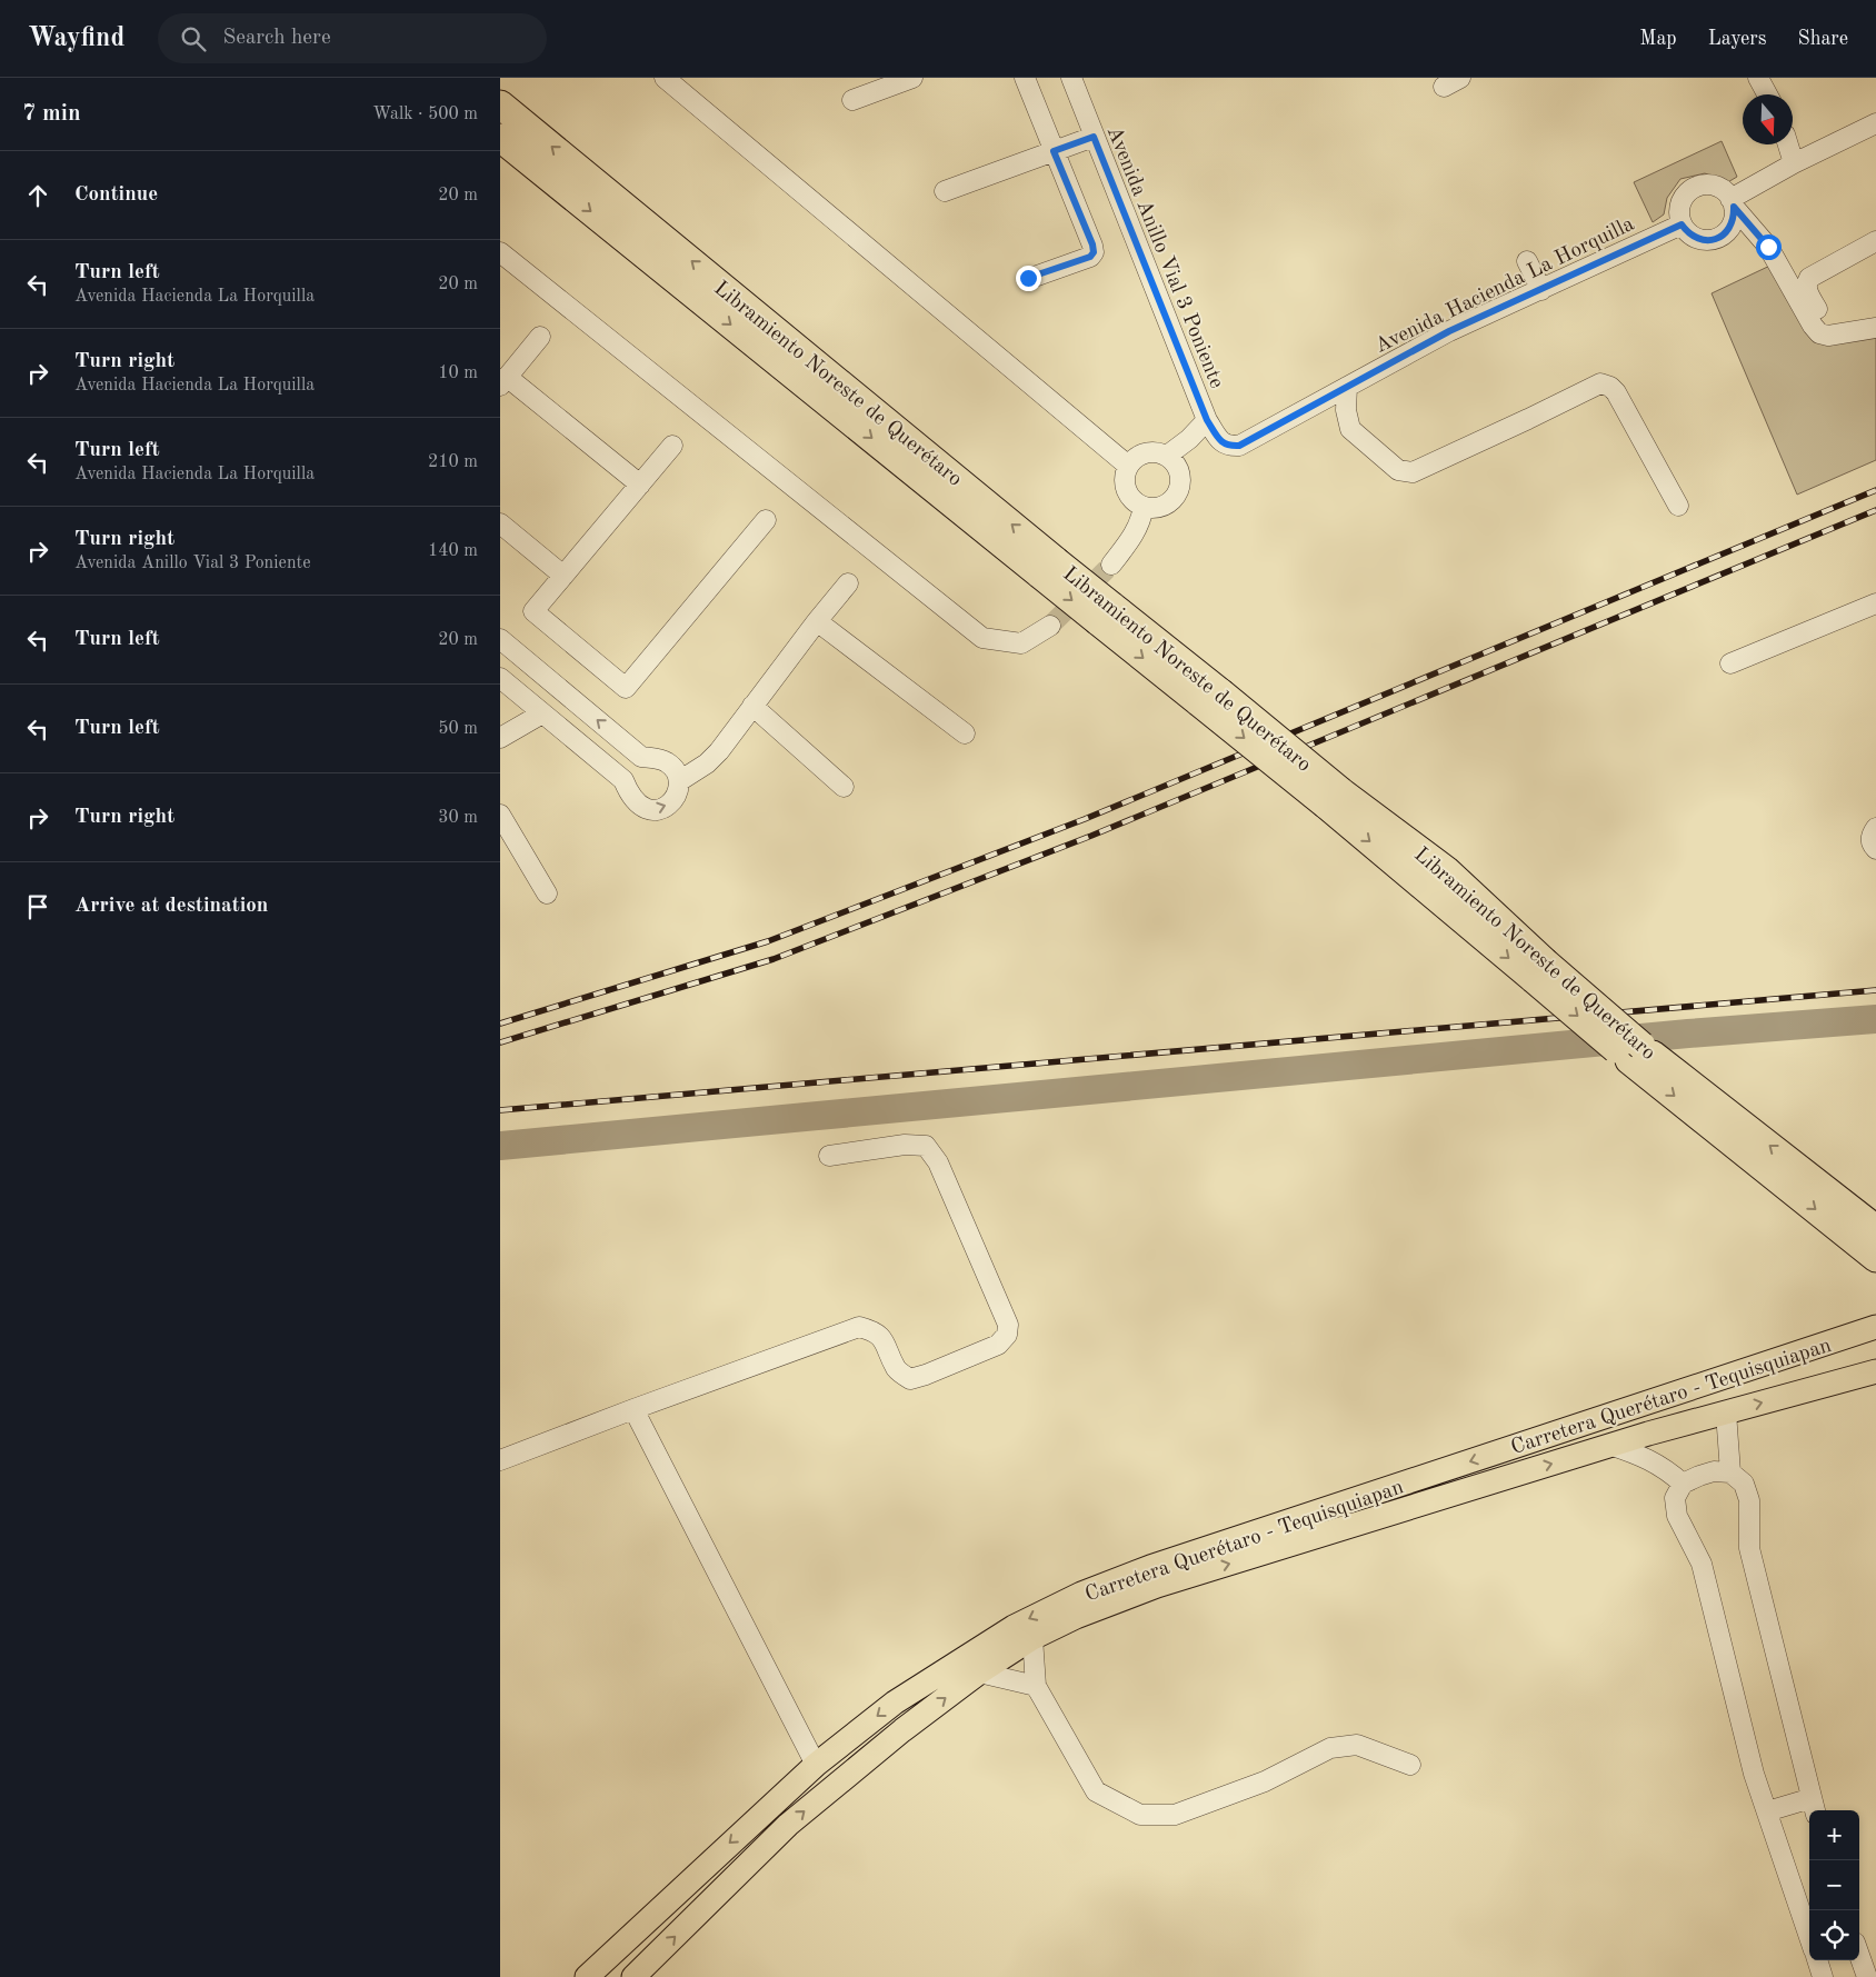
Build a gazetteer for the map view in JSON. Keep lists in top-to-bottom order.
{
  "streets": {
    "highway": ["Libramiento Noreste de Querétaro"],
    "main road": ["Carretera Querétaro - Tequisquiapan"],
    "street": ["Avenida Anillo Vial 3 Poniente", "Avenida Hacienda La Horquilla"]
  },
  "crossings": [
    ["Avenida Anillo Vial 3 Poniente", "Avenida Hacienda La Horquilla"]
  ],
  "north": "bottom",
  "page": {
    "header": "Wayfind",
    "search": "Search here",
    "nav": ["Map", "Layers", "Share"],
    "heading": ["7 min", "Walk · 500 m"],
    "list": [
      ["Continue", "20 m"],
      ["Turn left", "Avenida Hacienda La Horquilla", "20 m"],
      ["Turn right", "Avenida Hacienda La Horquilla", "10 m"],
      ["Turn left", "Avenida Hacienda La Horquilla", "210 m"],
      ["Turn right", "Avenida Anillo Vial 3 Poniente", "140 m"],
      ["Turn left", "20 m"],
      ["Turn left", "50 m"],
      ["Turn right", "30 m"],
      "Arrive at destination"
    ],
    "map_buttons": ["+", "−"]
  }
}
